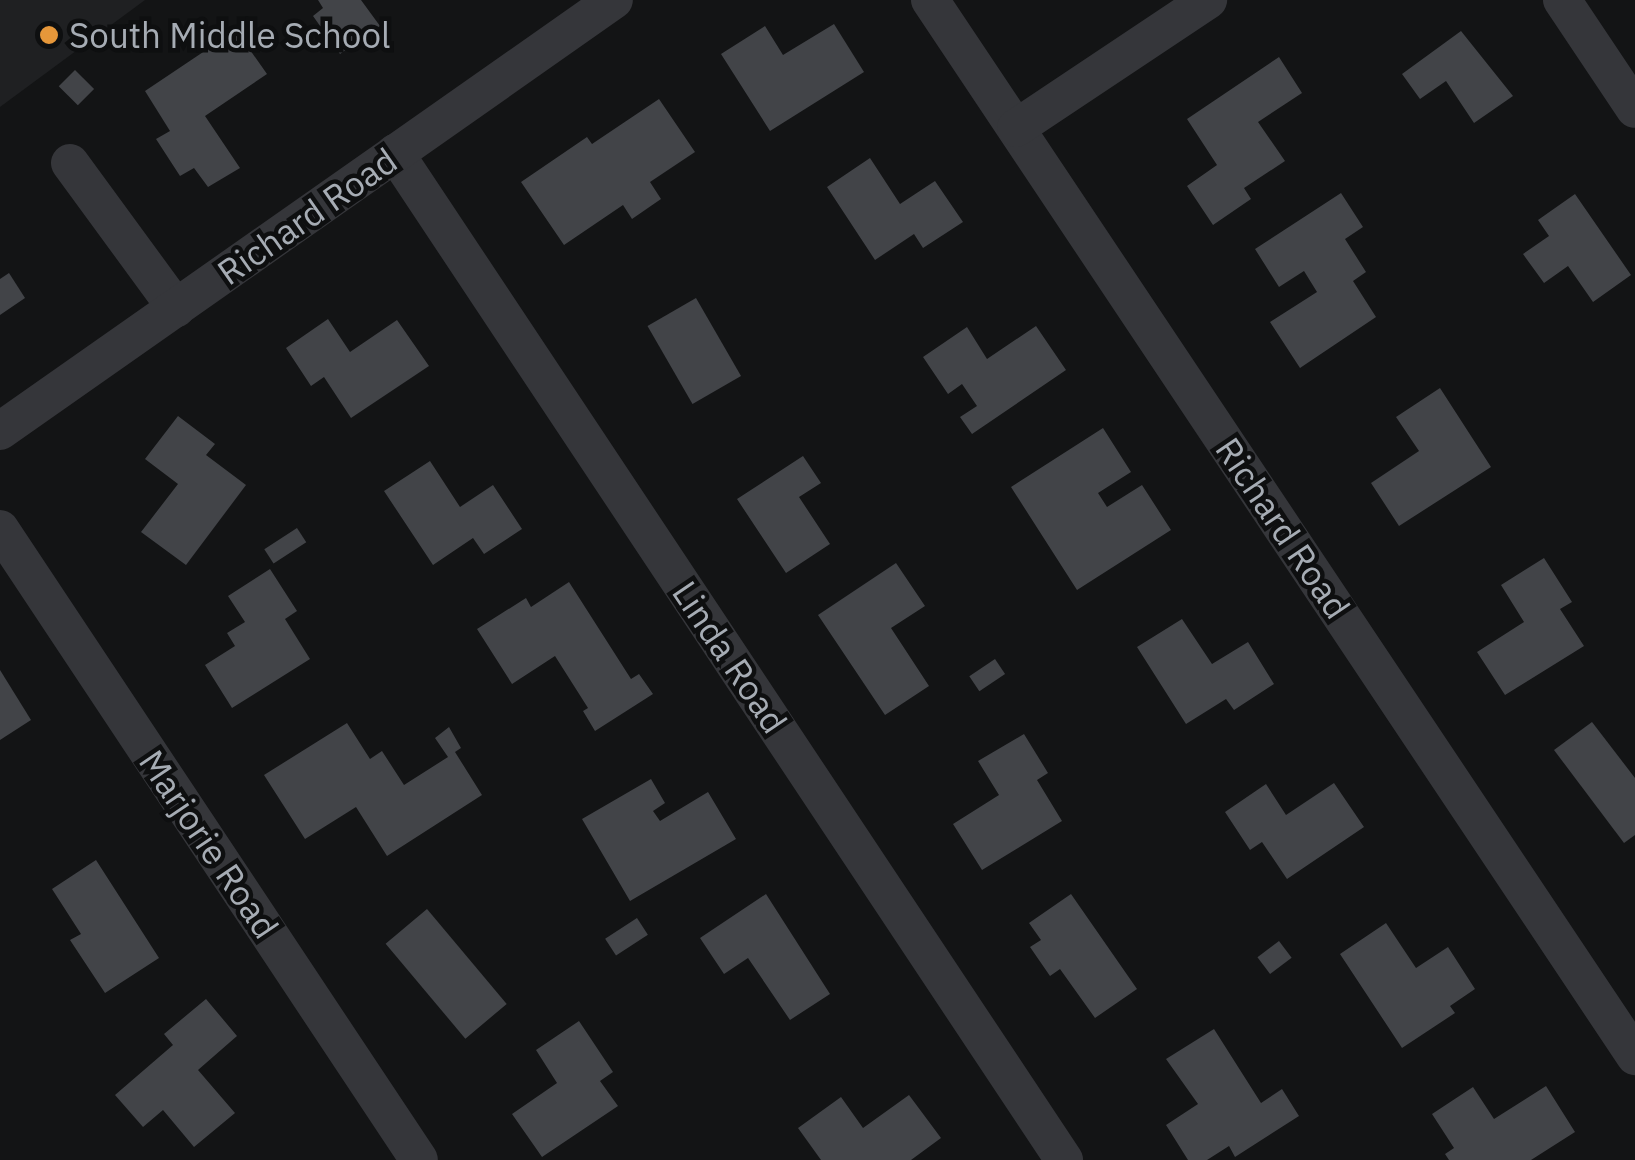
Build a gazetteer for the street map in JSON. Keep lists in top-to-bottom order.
{
  "streets": {
    "street": ["Richard Road", "Linda Road", "Marjorie Road"]
  },
  "crossings": [
    ["Richard Road", "Linda Road"]
  ],
  "places": ["South Middle School"]
}
